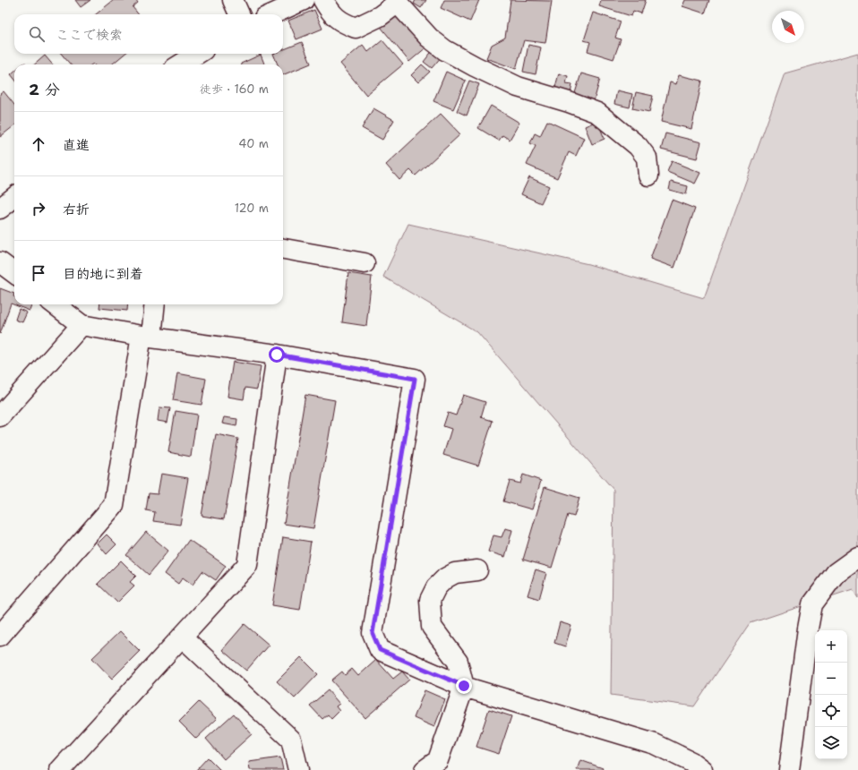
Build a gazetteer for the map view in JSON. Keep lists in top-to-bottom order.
{
  "north": "bottom right",
  "page": {
    "search": "ここで検索",
    "heading": ["2 分", "徒歩 · 160 m"],
    "list": [
      ["直進", "40 m"],
      ["右折", "120 m"],
      "目的地に到着"
    ],
    "map_buttons": ["+", "−"]
  }
}
